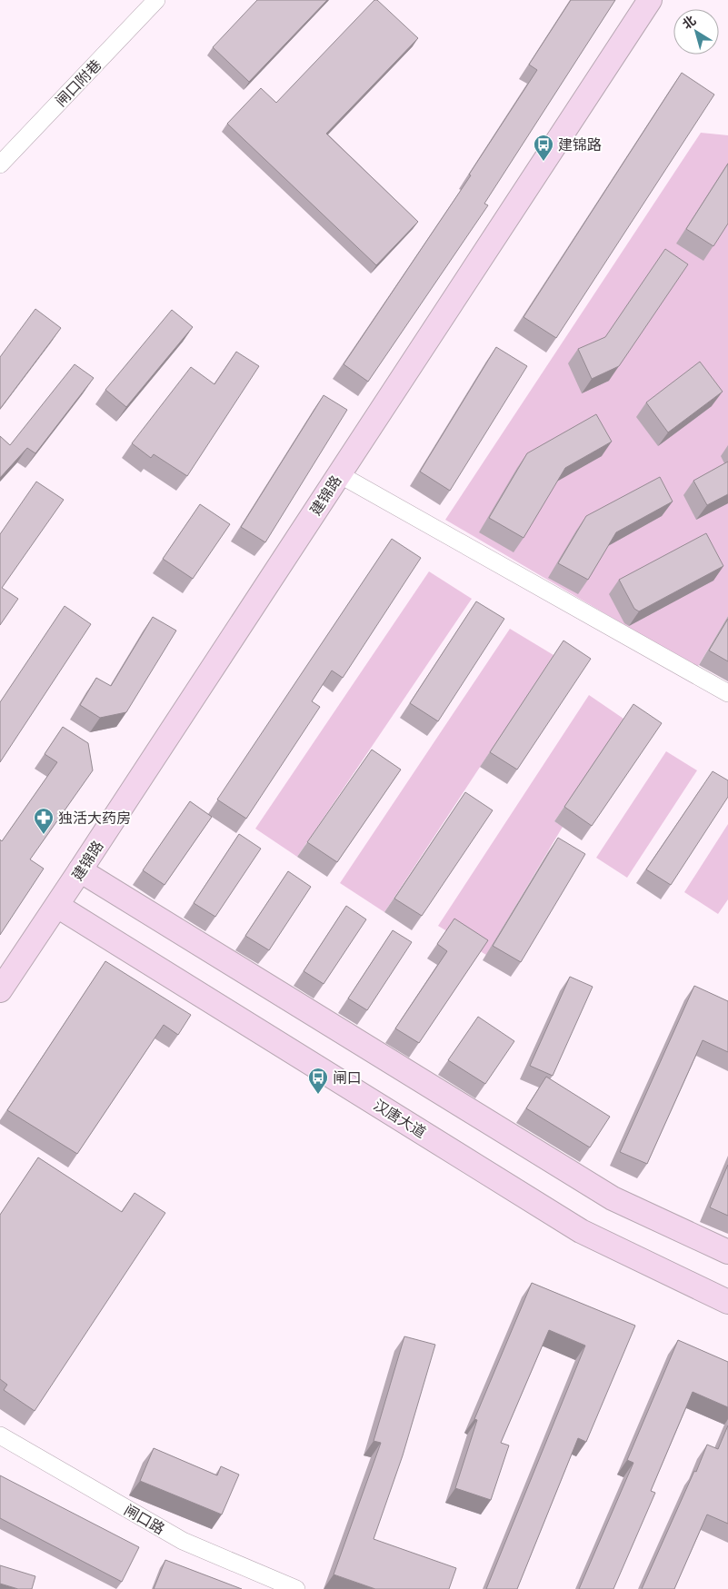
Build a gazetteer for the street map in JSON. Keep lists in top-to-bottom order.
{
  "streets": {
    "main road": ["建锦路", "汉唐大道"],
    "street": ["闸口附巷", "闸口路"]
  },
  "crossings": [
    ["建锦路", "汉唐大道"]
  ],
  "places": {
    "bus stop": ["建锦路", "闸口"],
    "pharmacy": ["独活大药房"]
  },
  "north": "top left"
}
